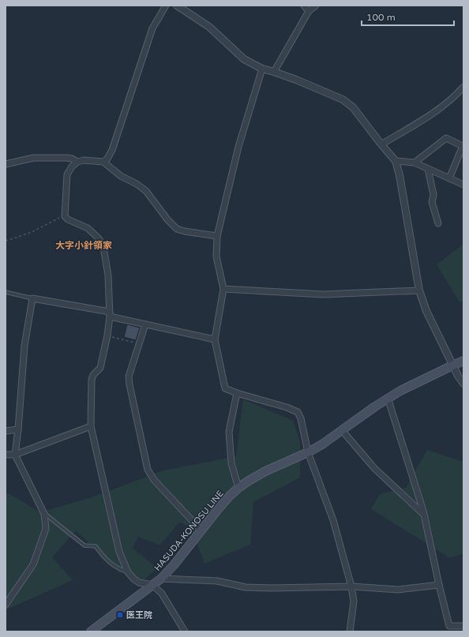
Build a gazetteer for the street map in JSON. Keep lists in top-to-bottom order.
{
  "streets": {
    "main road": ["HASUDA-KONOSU LINE"]
  },
  "districts": ["大字小針領家"],
  "places": {
    "transit": ["医王院"]
  },
  "scale_bar": "100 m"
}
